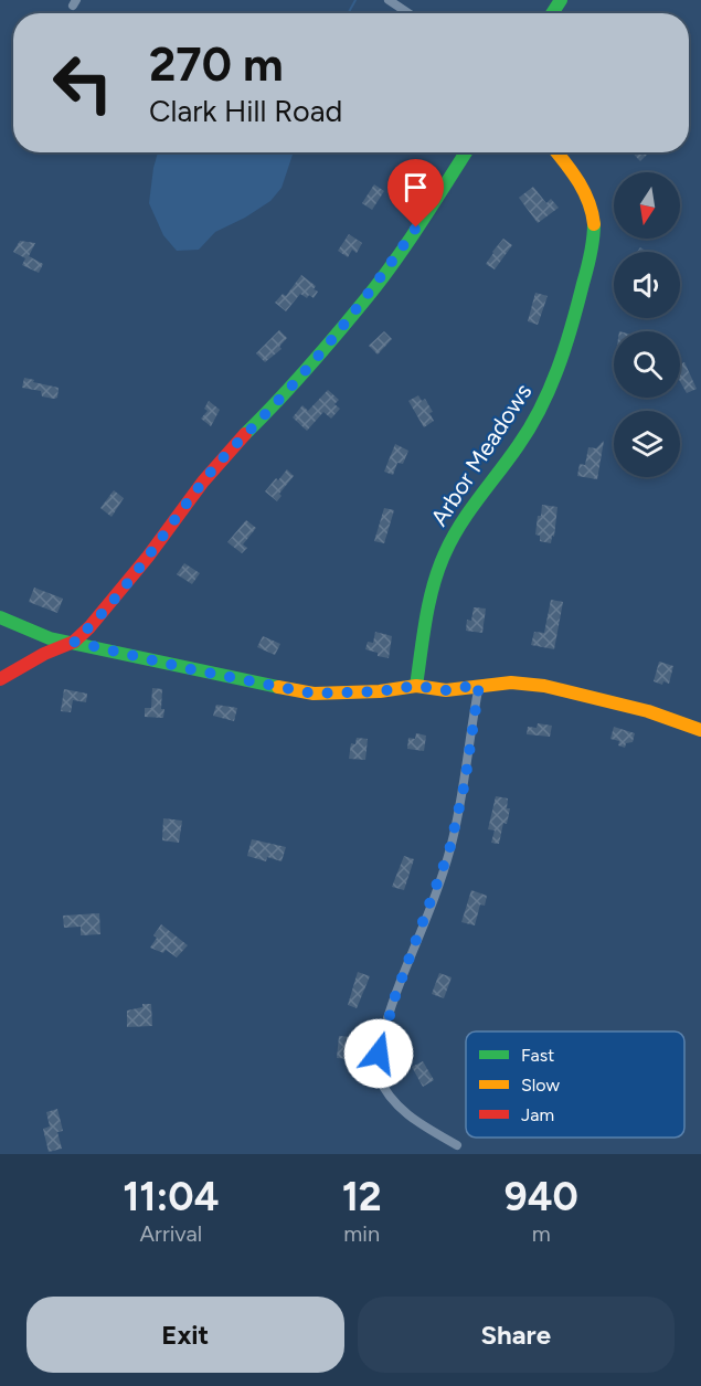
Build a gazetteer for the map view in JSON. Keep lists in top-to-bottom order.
{
  "streets": {
    "street": ["Arbor Meadows"]
  },
  "legend": ["Fast", "Slow", "Jam"],
  "north": "bottom",
  "page": {
    "turn": ["270 m", "Clark Hill Road"],
    "eta": [
      "11:04",
      "Arrival",
      "12",
      "min",
      "940",
      "m"
    ],
    "buttons": ["Exit", "Share"]
  }
}
